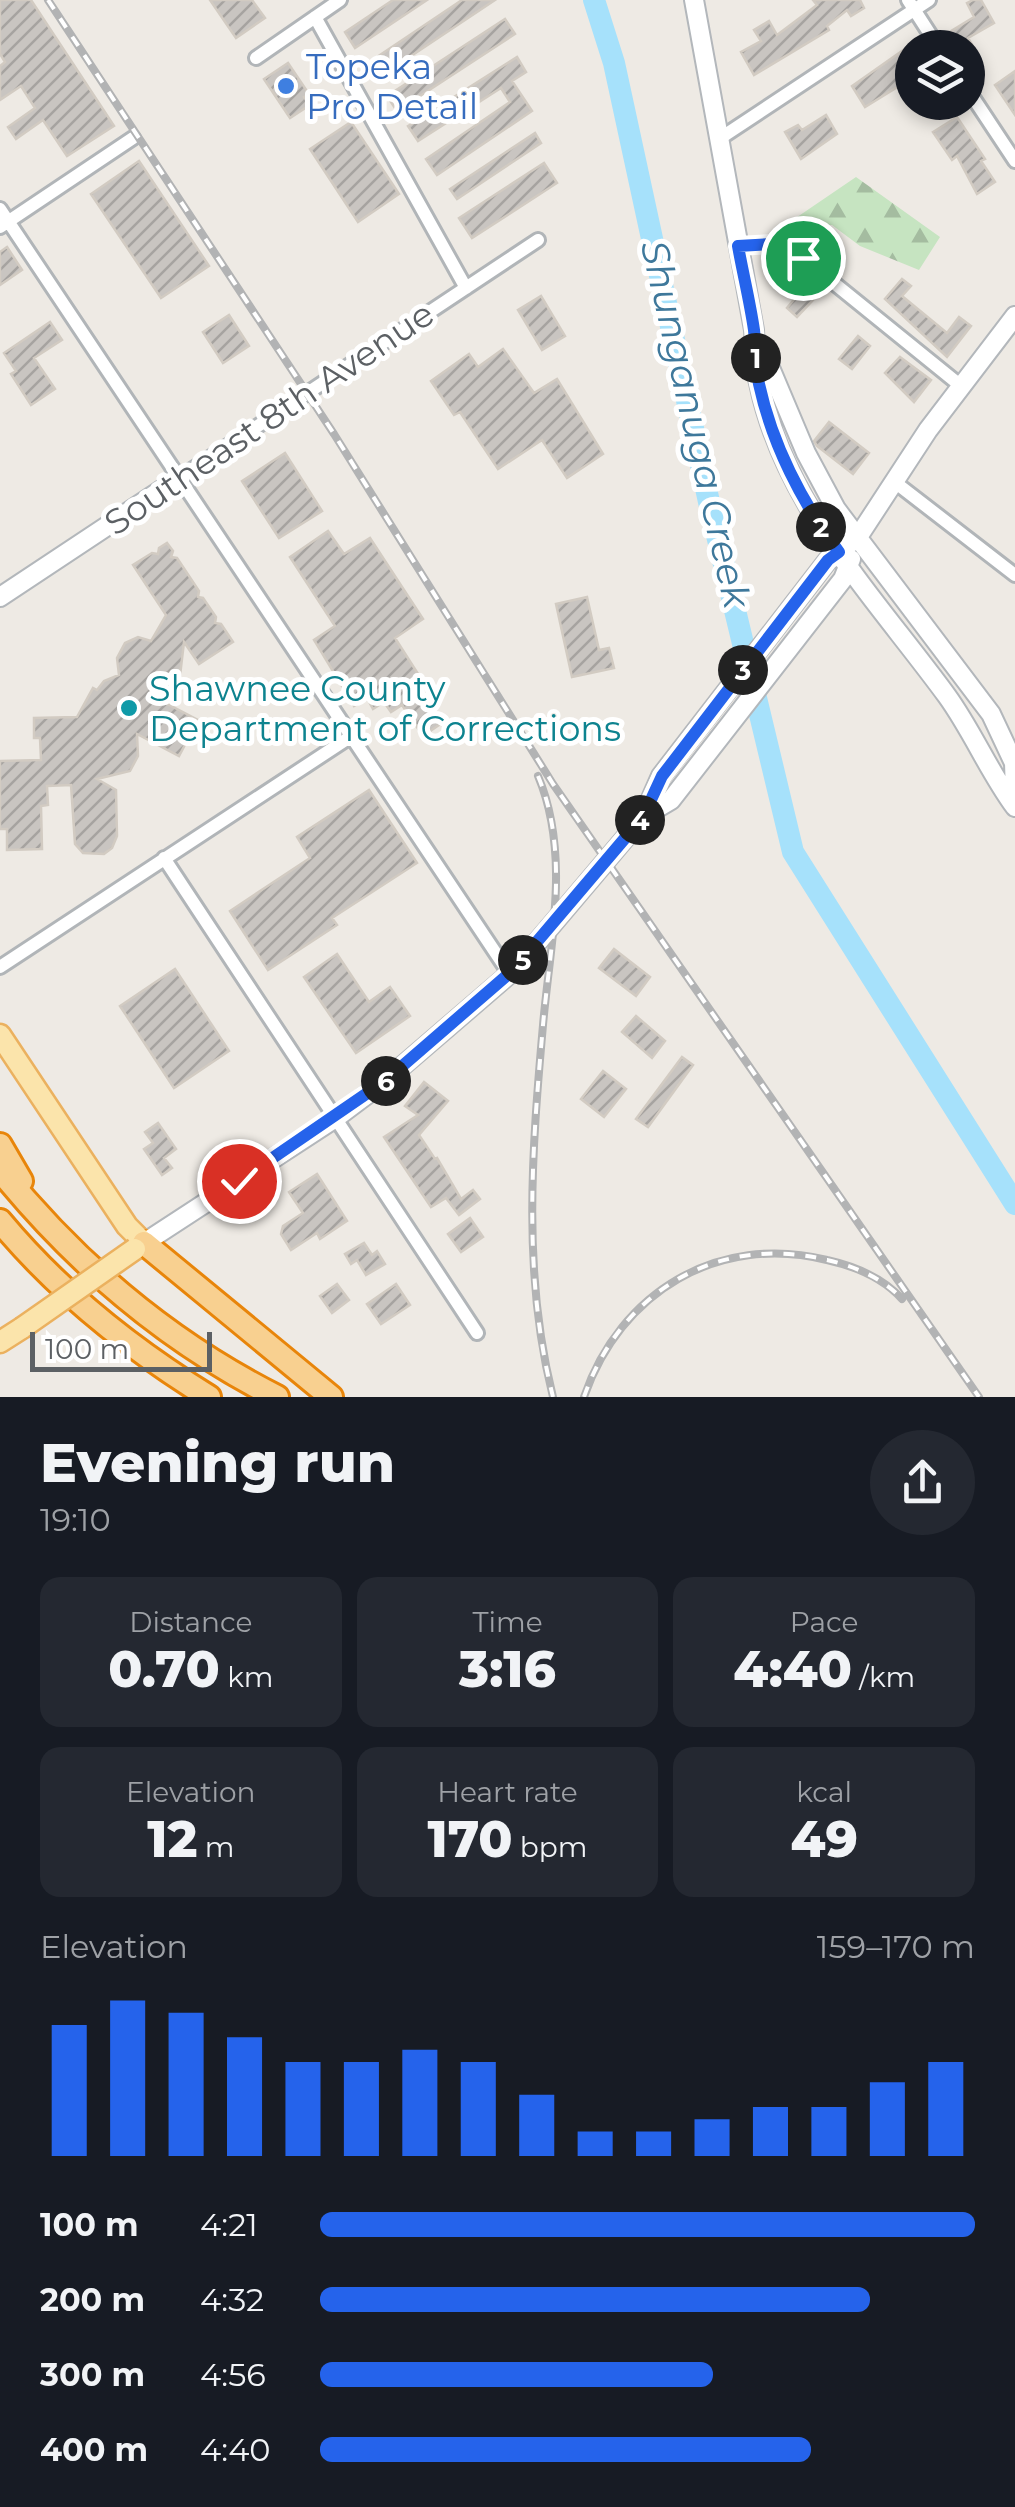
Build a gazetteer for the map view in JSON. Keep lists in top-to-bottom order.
{
  "streets": {
    "main road": ["Southeast 8th Avenue"]
  },
  "water": ["Shunganuga Creek"],
  "places": ["Topeka Pro Detail", "Shawnee County Department of Corrections"],
  "scale_bar": "100 m",
  "page": {
    "pins": [
      "1",
      "2",
      "3",
      "4",
      "5",
      "6"
    ],
    "scale": "100 m",
    "heading": ["Evening run", "19:10"],
    "stats": [
      ["Distance", "0.70 km"],
      ["Time", "3:16"],
      ["Pace", "4:40 /km"],
      ["Elevation", "12 m"],
      ["Heart rate", "170 bpm"],
      ["kcal", "49"]
    ],
    "chart": ["Elevation", "159–170 m"],
    "list": [
      {
        "name": "100 m",
        "note": "4:21"
      },
      {
        "name": "200 m",
        "note": "4:32"
      },
      {
        "name": "300 m",
        "note": "4:56"
      },
      {
        "name": "400 m",
        "note": "4:40"
      }
    ]
  }
}
